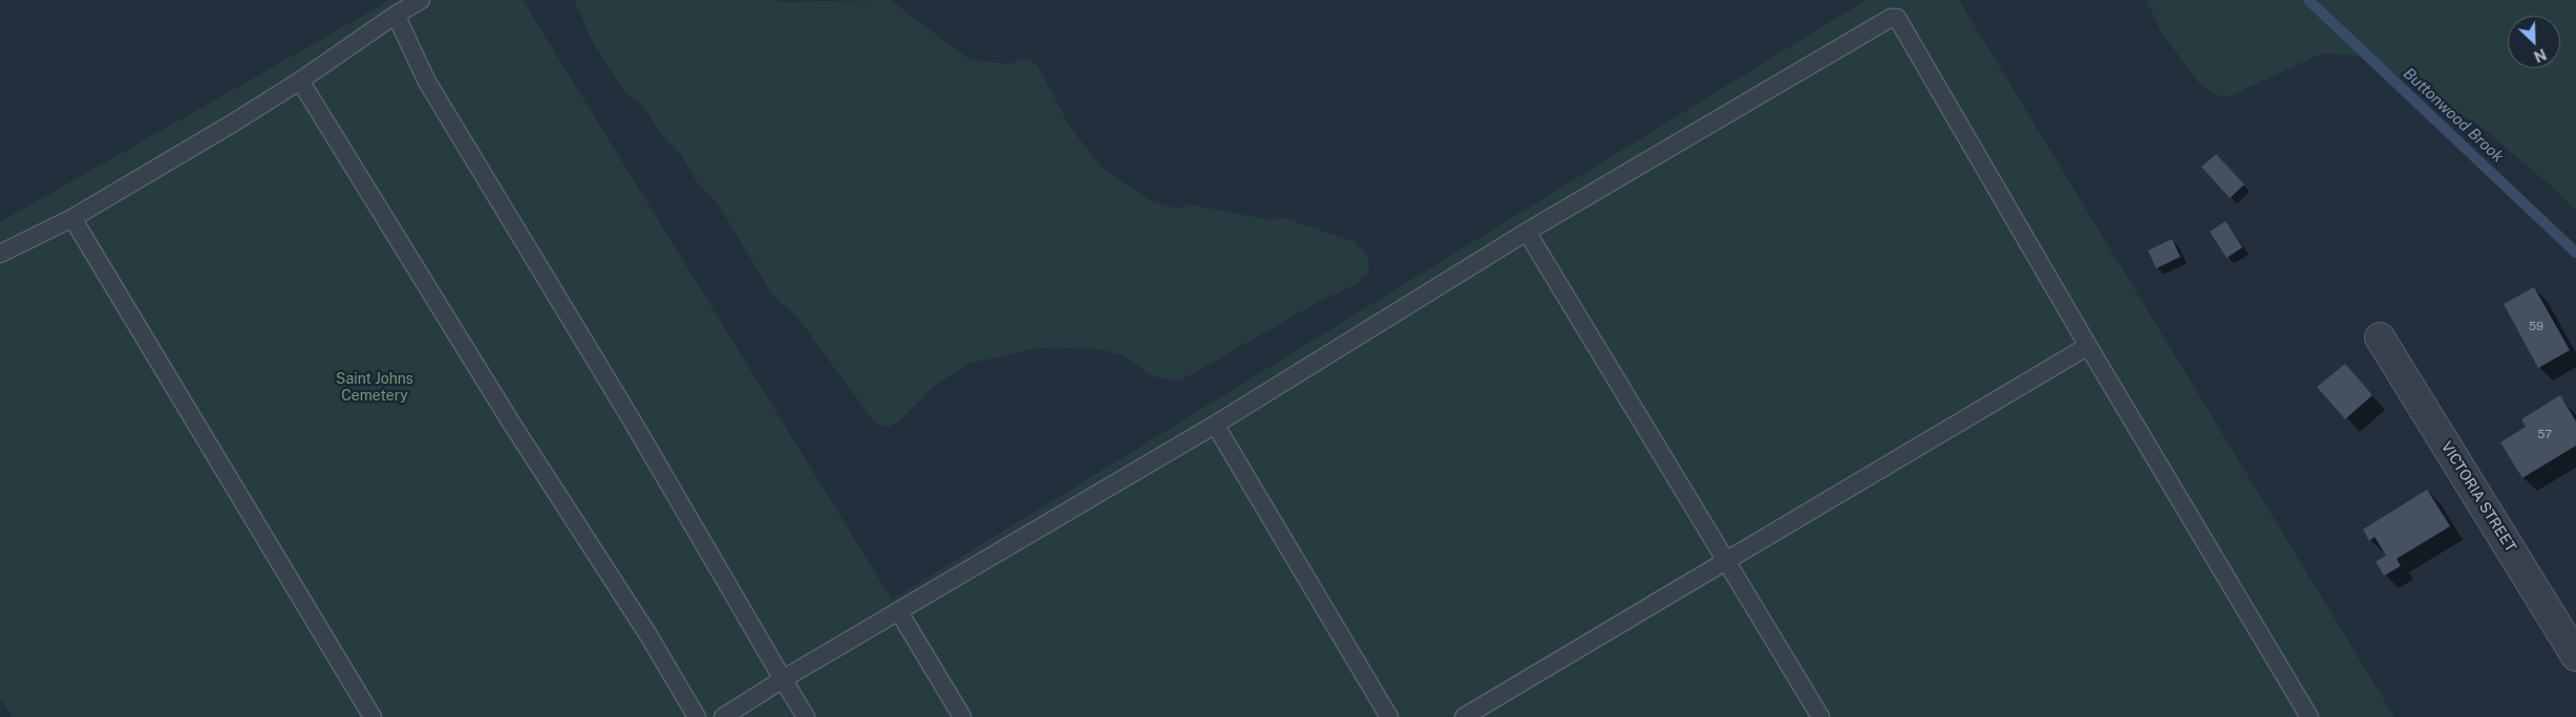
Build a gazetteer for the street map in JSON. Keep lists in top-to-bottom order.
{
  "streets": {
    "street": ["VICTORIA STREET"]
  },
  "water": ["Buttonwood Brook"],
  "parks": ["Saint Johns Cemetery"],
  "house_numbers": ["59", "57"],
  "north": "bottom right"
}
